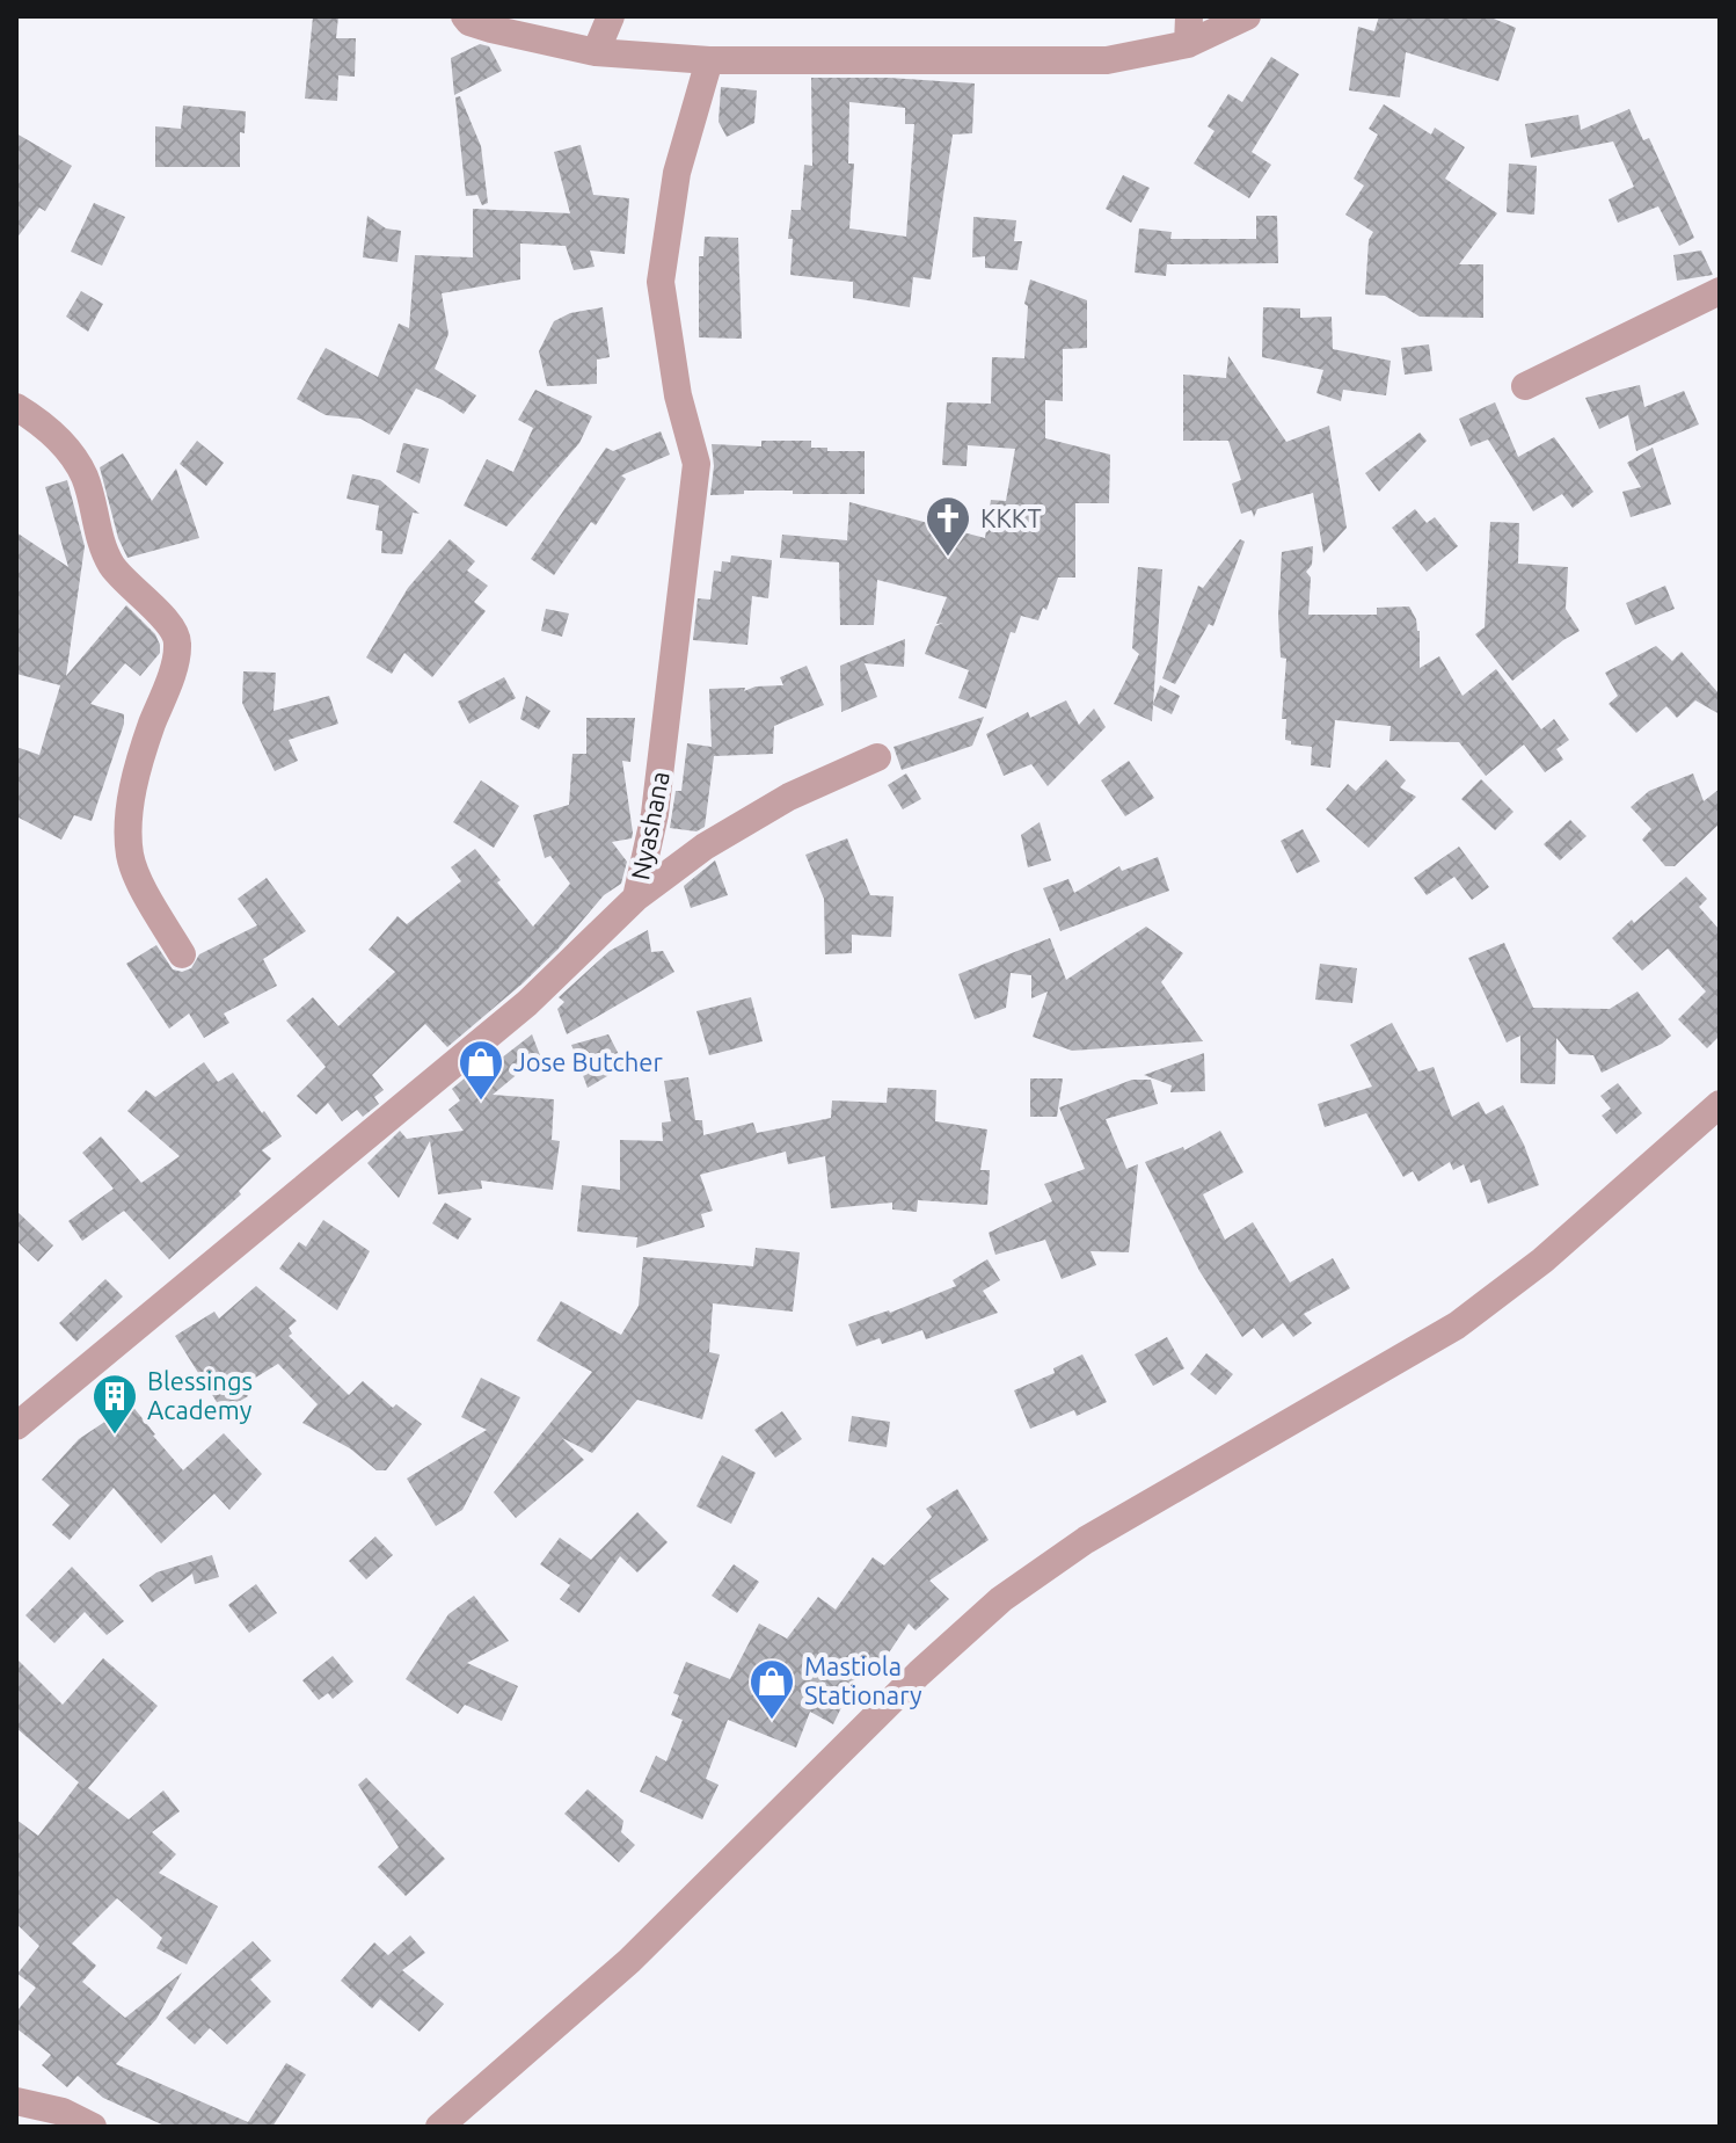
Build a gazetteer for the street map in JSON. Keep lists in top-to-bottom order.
{
  "streets": {
    "street": ["Nyashana"]
  },
  "places": {
    "church": ["KKKT"],
    "shop": ["Jose Butcher", "Mastiola Stationary"],
    "building": ["Blessings Academy"]
  }
}
